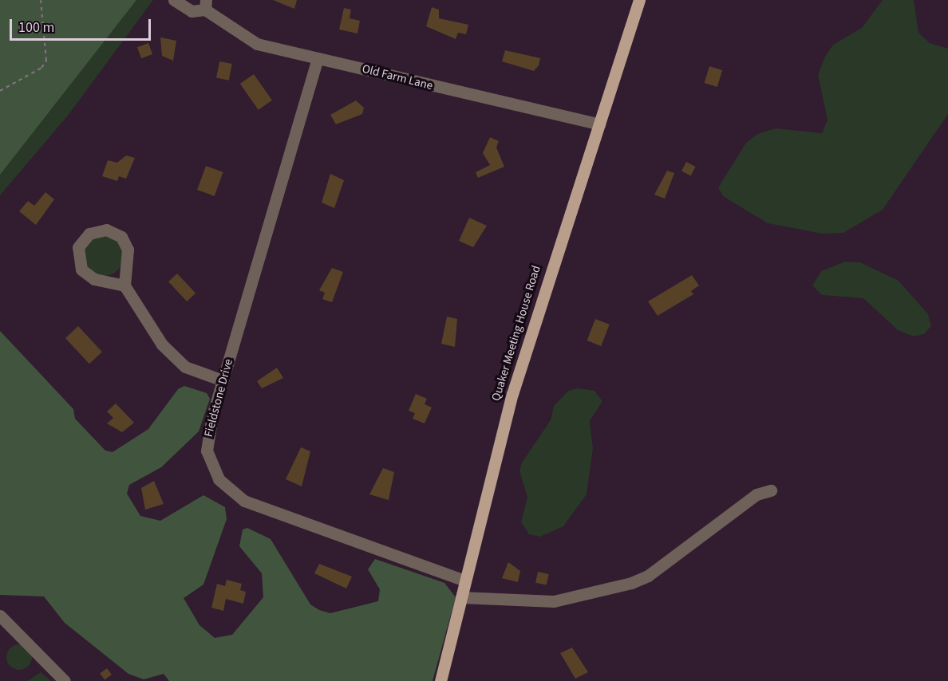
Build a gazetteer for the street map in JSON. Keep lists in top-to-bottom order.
{
  "streets": {
    "main road": ["Quaker Meeting House Road"],
    "street": ["Old Farm Lane", "Fieldstone Drive"]
  },
  "crossings": [
    ["Old Farm Lane", "Quaker Meeting House Road"],
    ["Old Farm Lane", "Fieldstone Drive"],
    ["Quaker Meeting House Road", "Fieldstone Drive"]
  ],
  "scale_bar": "100 m"
}
